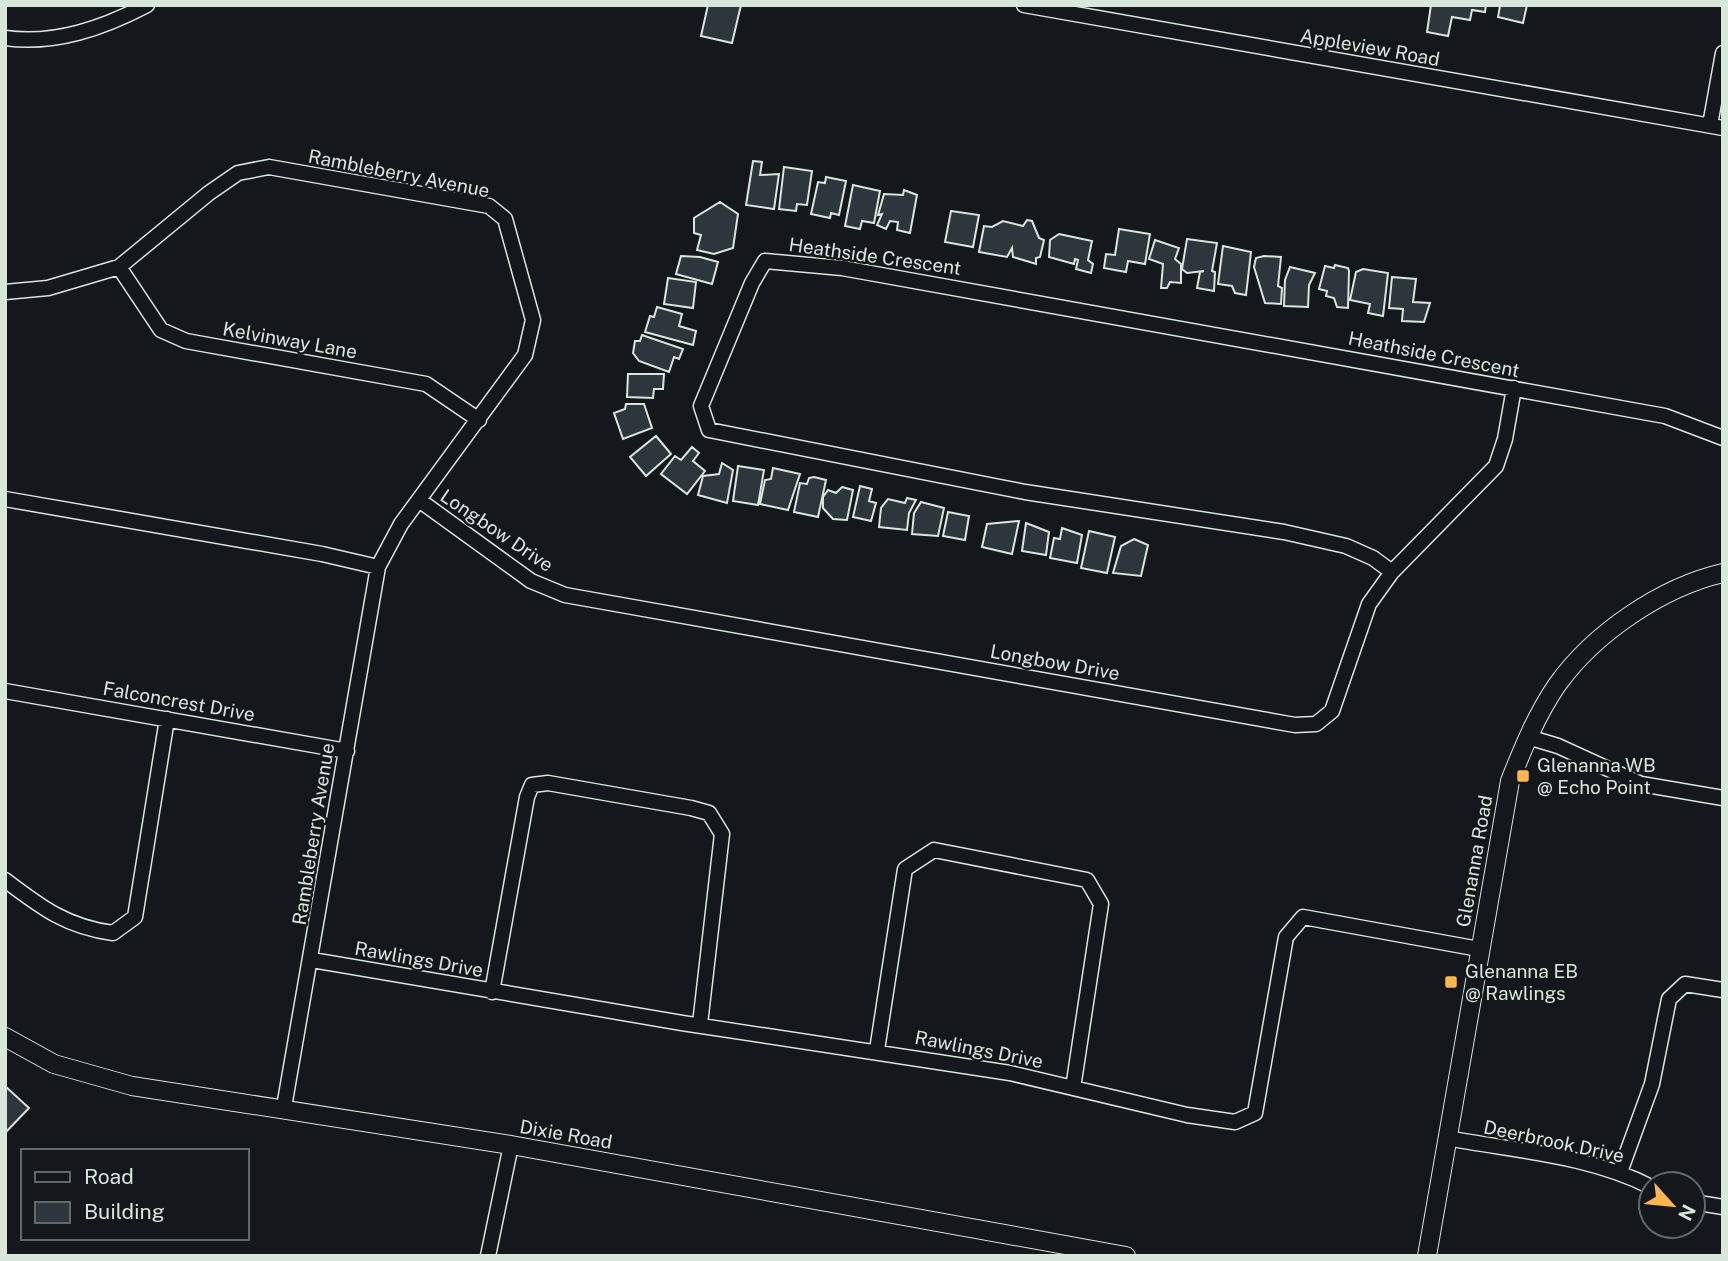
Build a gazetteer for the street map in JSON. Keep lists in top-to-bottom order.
{
  "streets": {
    "street": [
      "Appleview Road",
      "Rambleberry Avenue",
      "Heathside Crescent",
      "Kelvinway Lane",
      "Longbow Drive",
      "Falconcrest Drive",
      "Glenanna Road",
      "Rawlings Drive",
      "Dixie Road",
      "Deerbrook Drive"
    ]
  },
  "crossings": [
    ["Rambleberry Avenue", "Kelvinway Lane"],
    ["Rambleberry Avenue", "Longbow Drive"],
    ["Rambleberry Avenue", "Falconcrest Drive"],
    ["Rambleberry Avenue", "Rawlings Drive"],
    ["Rambleberry Avenue", "Dixie Road"],
    ["Heathside Crescent", "Longbow Drive"],
    ["Glenanna Road", "Rawlings Drive"],
    ["Glenanna Road", "Deerbrook Drive"]
  ],
  "places": {
    "transit": ["Glenanna WB @ Echo Point", "Glenanna EB @ Rawlings"]
  },
  "legend": ["Road", "Building"],
  "north": "bottom right"
}
